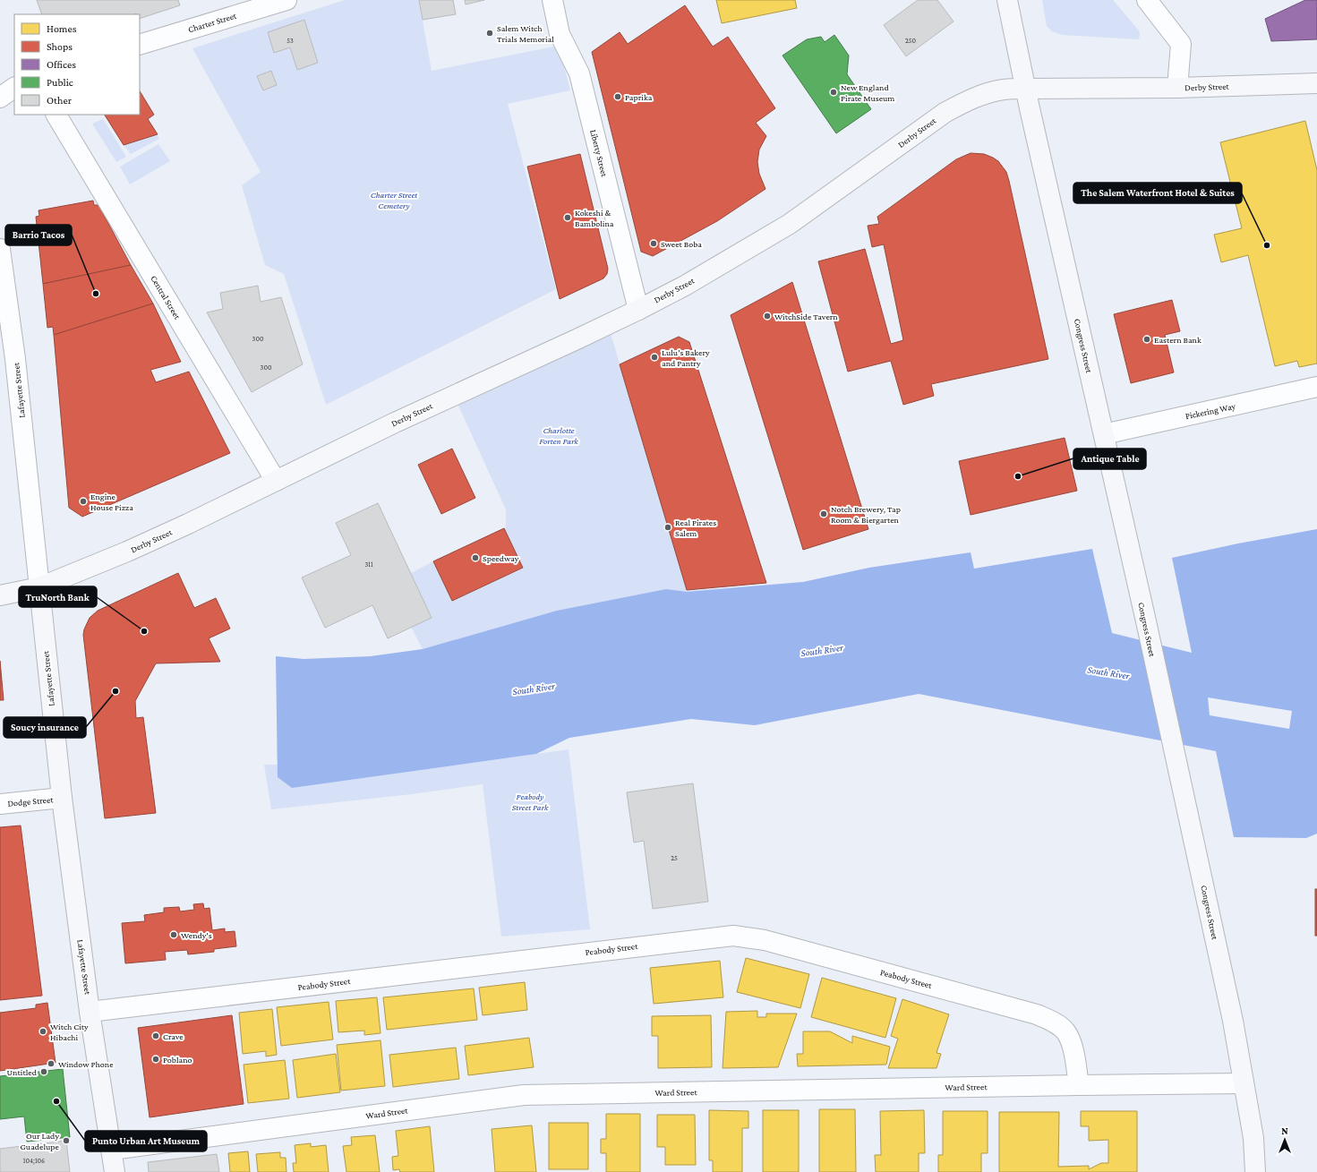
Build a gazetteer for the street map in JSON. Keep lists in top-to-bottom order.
{
  "streets": {
    "main road": ["Derby Street", "Congress Street", "Lafayette Street"],
    "street": [
      "Charter Street",
      "Liberty Street",
      "Central Street",
      "Pickering Way",
      "Dodge Street",
      "Peabody Street",
      "Ward Street"
    ]
  },
  "crossings": [
    ["Derby Street", "Liberty Street"],
    ["Derby Street", "Central Street"],
    ["Derby Street", "Congress Street"],
    ["Derby Street", "Lafayette Street"],
    ["Congress Street", "Pickering Way"],
    ["Congress Street", "Ward Street"],
    ["Lafayette Street", "Dodge Street"],
    ["Lafayette Street", "Peabody Street"],
    ["Lafayette Street", "Ward Street"],
    ["Peabody Street", "Ward Street"]
  ],
  "water": ["South River"],
  "parks": ["Charter Street Cemetery", "Charlotte Forten Park", "Peabody Street Park"],
  "places": [
    "Salem Witch Trials Memorial",
    "New England Pirate Museum",
    "Paprika",
    "Kokeshi & Bambolina",
    "Sweet Boba",
    "The Salem Waterfront Hotel & Suites",
    "Barrio Tacos",
    "WitchSide Tavern",
    "Eastern Bank",
    "Lulu's Bakery and Pantry",
    "Antique Table",
    "Engine House Pizza",
    "Notch Brewery, Tap Room & Biergarten",
    "Real Pirates Salem",
    "Speedway",
    "TruNorth Bank",
    "Soucy insurance",
    "Wendy's",
    "Witch City Hibachi",
    "Crave",
    "Poblano",
    "Window Phone",
    "Untitled",
    "Punto Urban Art Museum",
    "Our Lady Guadelupe"
  ],
  "house_numbers": [
    "53",
    "250",
    "300",
    "300",
    "311",
    "25",
    "104;106"
  ],
  "legend": [
    "Homes",
    "Shops",
    "Offices",
    "Public",
    "Other"
  ],
  "north": "top"
}
